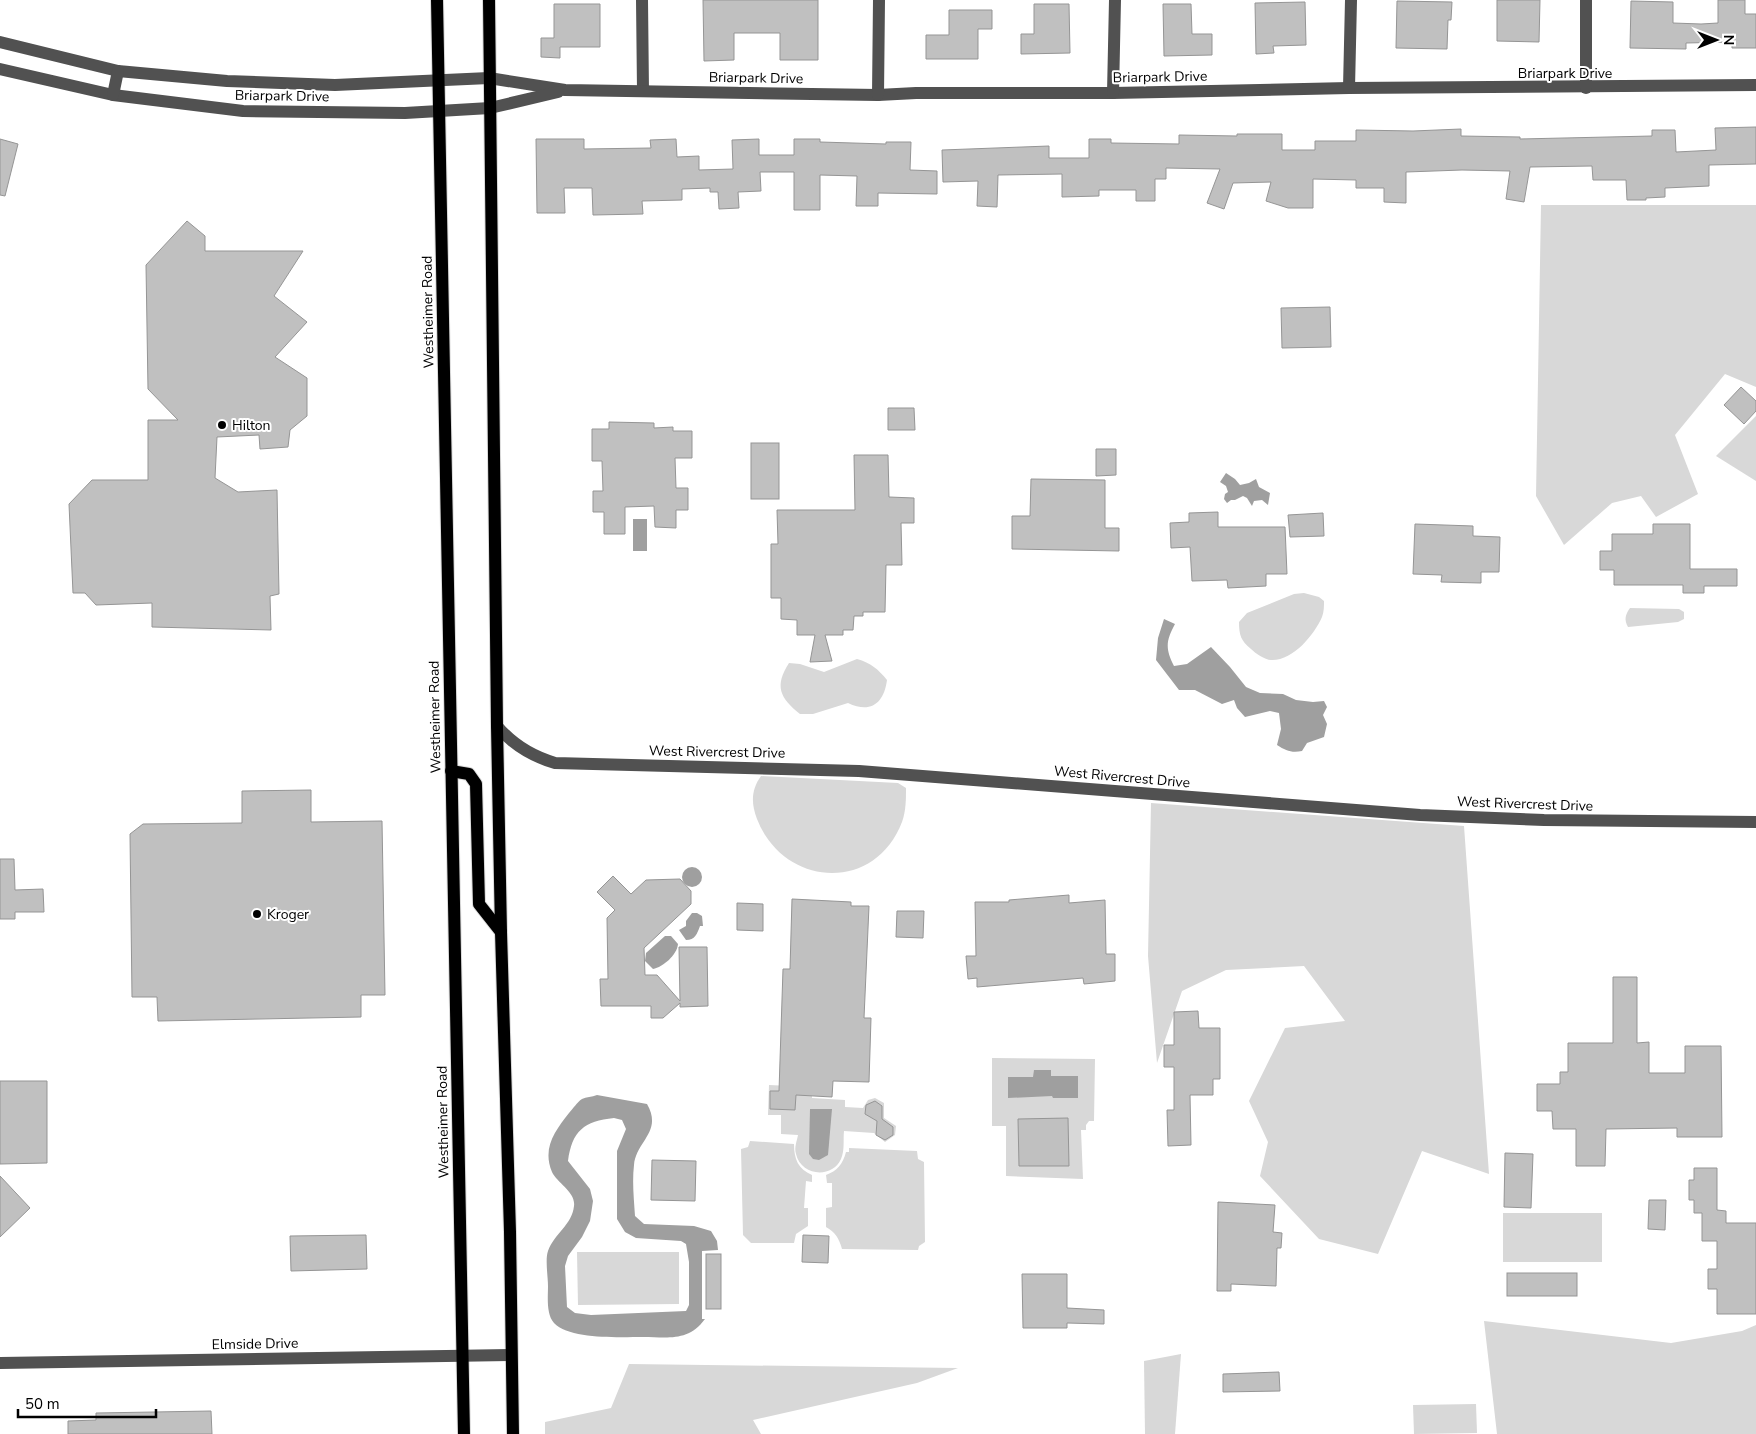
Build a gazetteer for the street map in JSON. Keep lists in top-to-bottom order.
{
  "streets": {
    "main road": ["Westheimer Road"],
    "street": ["Briarpark Drive", "West Rivercrest Drive", "Elmside Drive"]
  },
  "crossings": [
    ["Briarpark Drive", "Westheimer Road"],
    ["Westheimer Road", "Elmside Drive"]
  ],
  "places": ["Hilton", "Kroger"],
  "scale_bar": "50 m",
  "north": "right"
}
